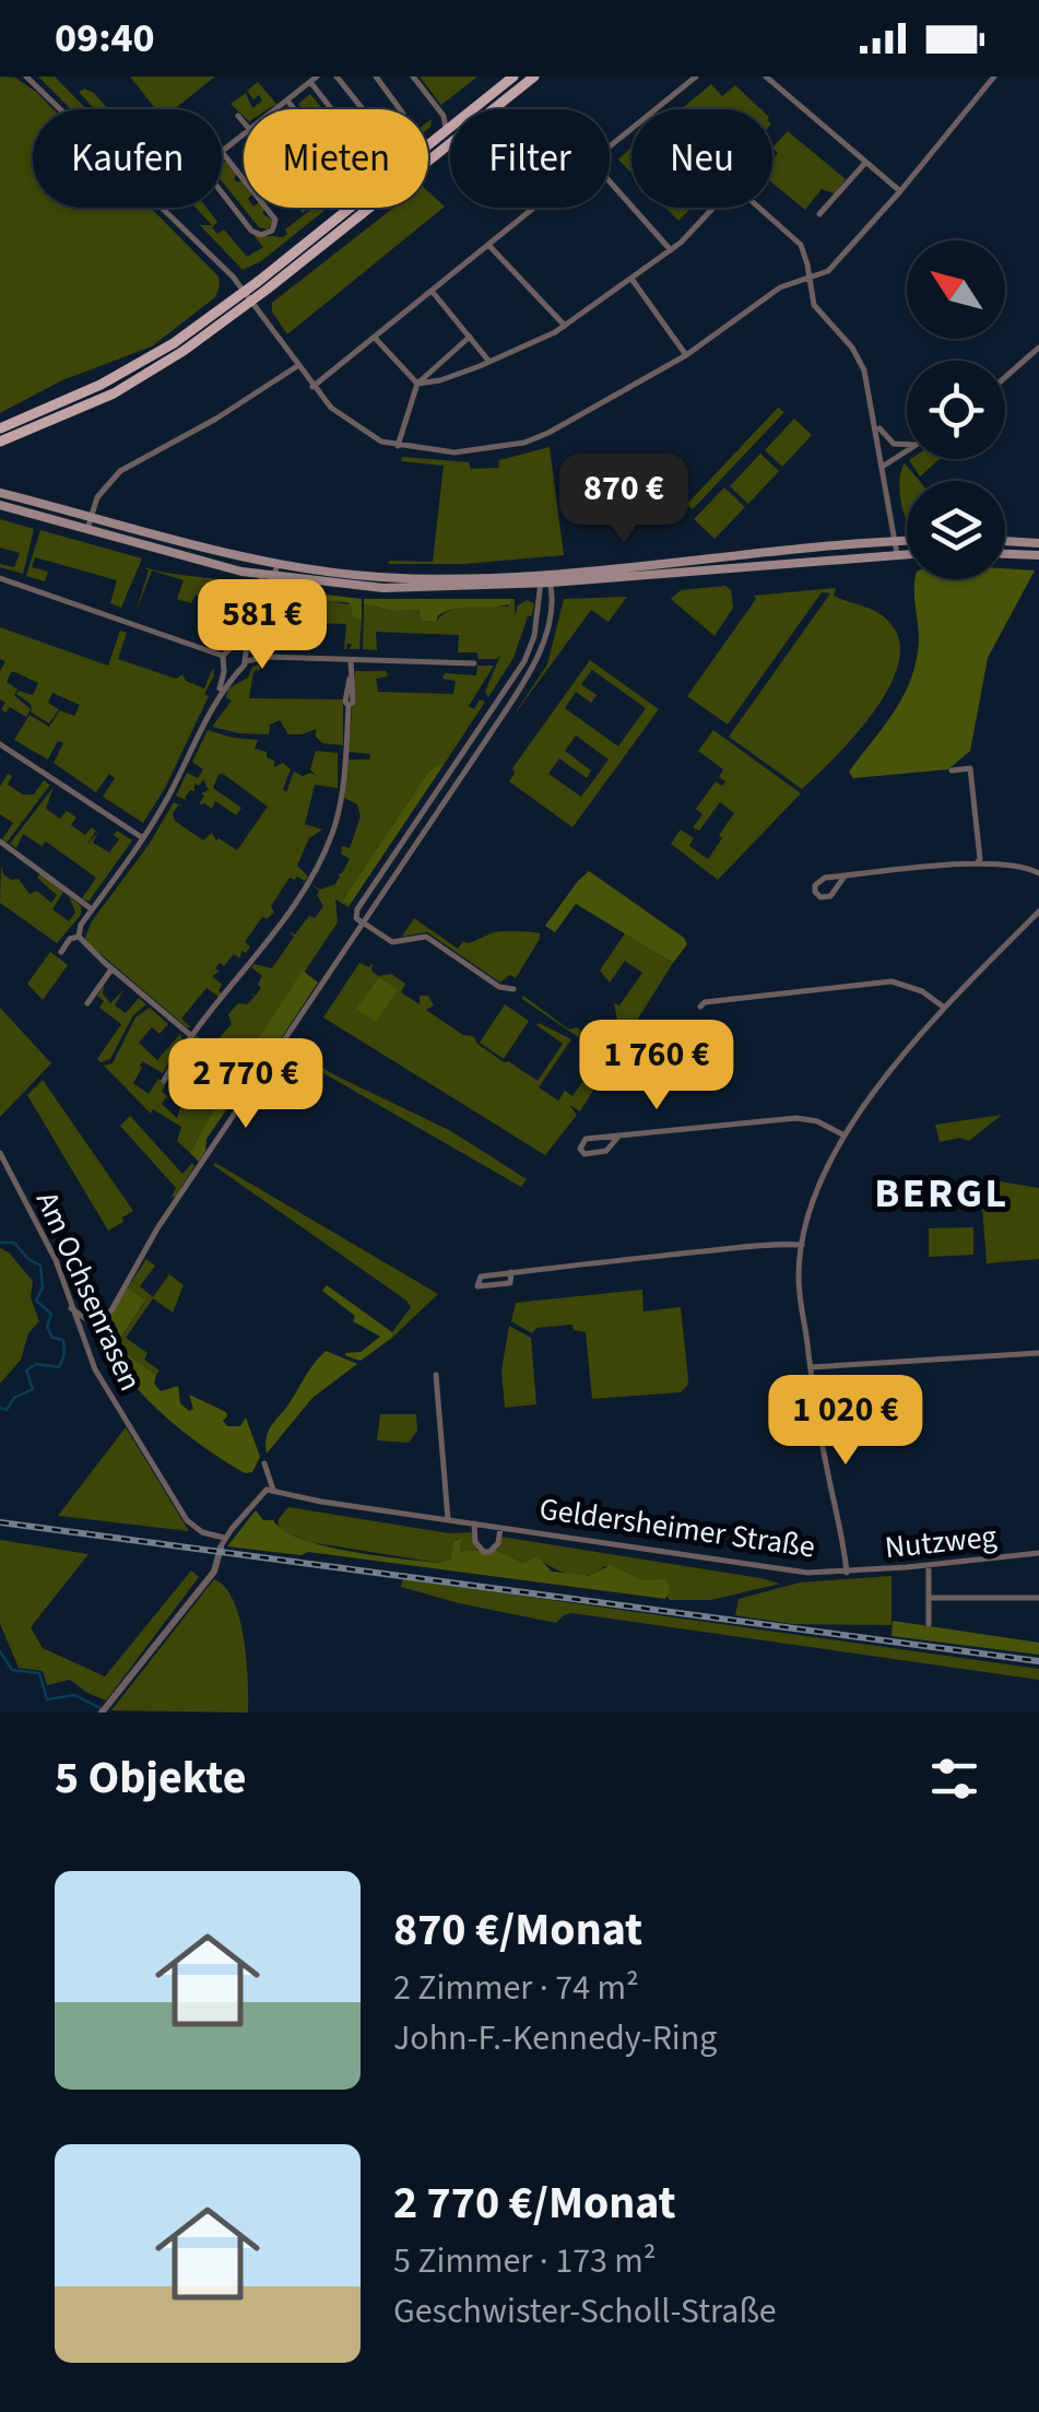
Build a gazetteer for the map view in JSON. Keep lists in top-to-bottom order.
{
  "streets": {
    "street": ["Am Ochsenrasen", "Geldersheimer Straße", "Nutzweg"]
  },
  "crossings": [
    ["Geldersheimer Straße", "Nutzweg"]
  ],
  "districts": ["BERGL"],
  "north": "top left",
  "page": {
    "status": "09:40",
    "chip": [
      "Kaufen",
      "Mieten",
      "Filter",
      "Neu"
    ],
    "price": [
      "870 €",
      "581 €",
      "1 760 €",
      "2 770 €",
      "1 020 €"
    ],
    "heading": "5 Objekte",
    "list": [
      {
        "name": "870 €/Monat",
        "note": "2 Zimmer · 74 m² · John-F.-Kennedy-Ring"
      },
      {
        "name": "2 770 €/Monat",
        "note": "5 Zimmer · 173 m² · Geschwister-Scholl-Straße"
      }
    ]
  }
}
